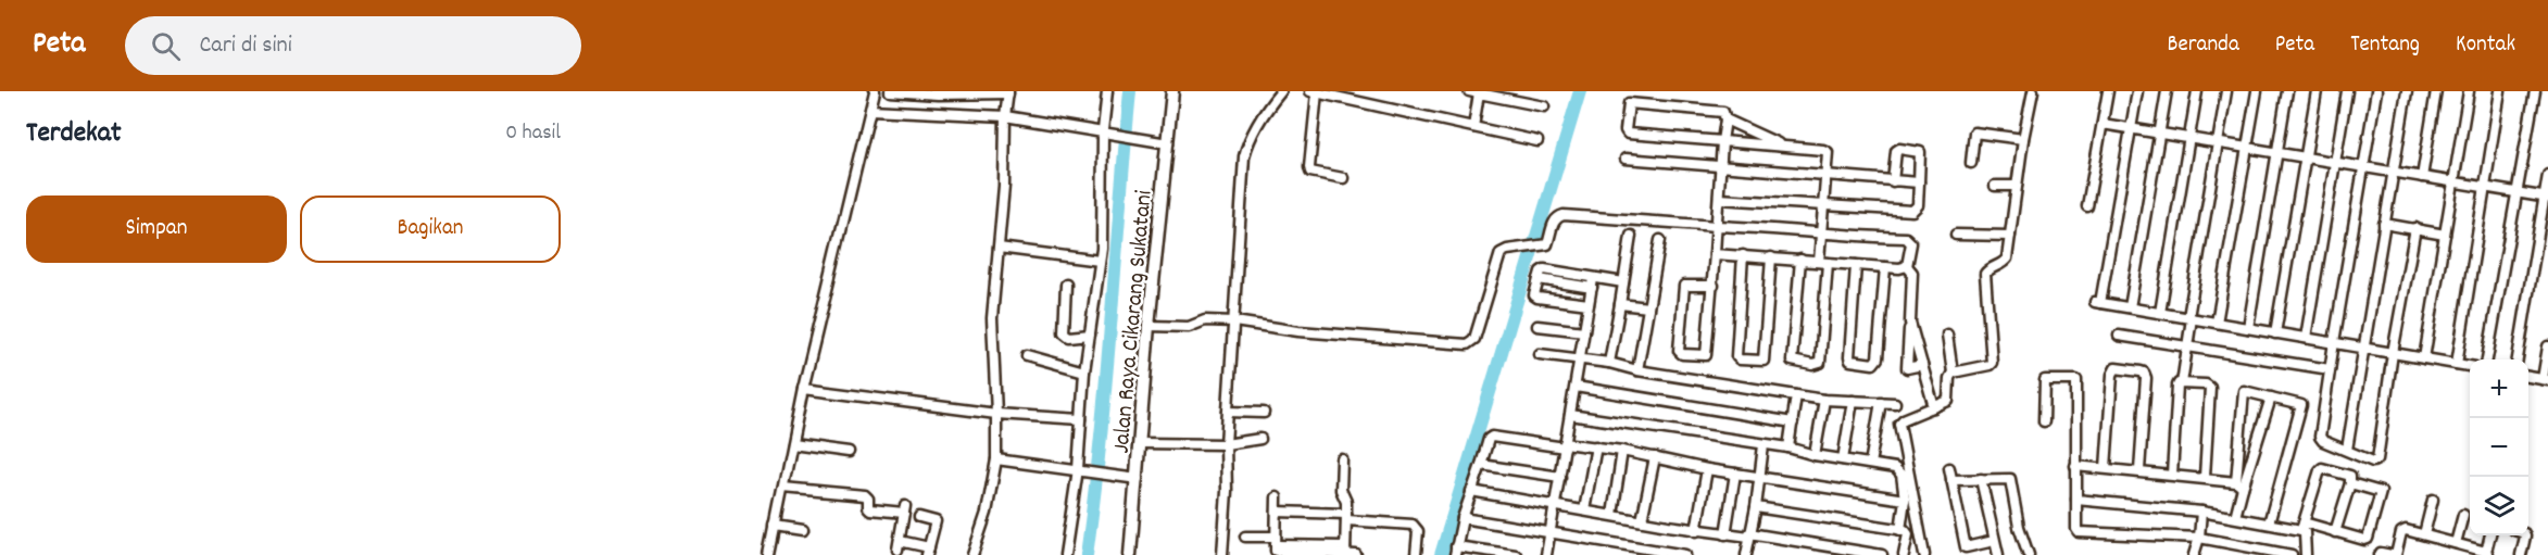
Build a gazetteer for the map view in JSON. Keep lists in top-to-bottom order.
{
  "streets": {
    "main road": ["Jalan Raya Cikarang Sukatani"]
  },
  "page": {
    "header": "Peta",
    "search": "Cari di sini",
    "nav": [
      "Beranda",
      "Peta",
      "Tentang",
      "Kontak"
    ],
    "heading": ["Terdekat", "0 hasil"],
    "buttons": ["Simpan", "Bagikan"],
    "map_buttons": ["+", "−"]
  }
}
